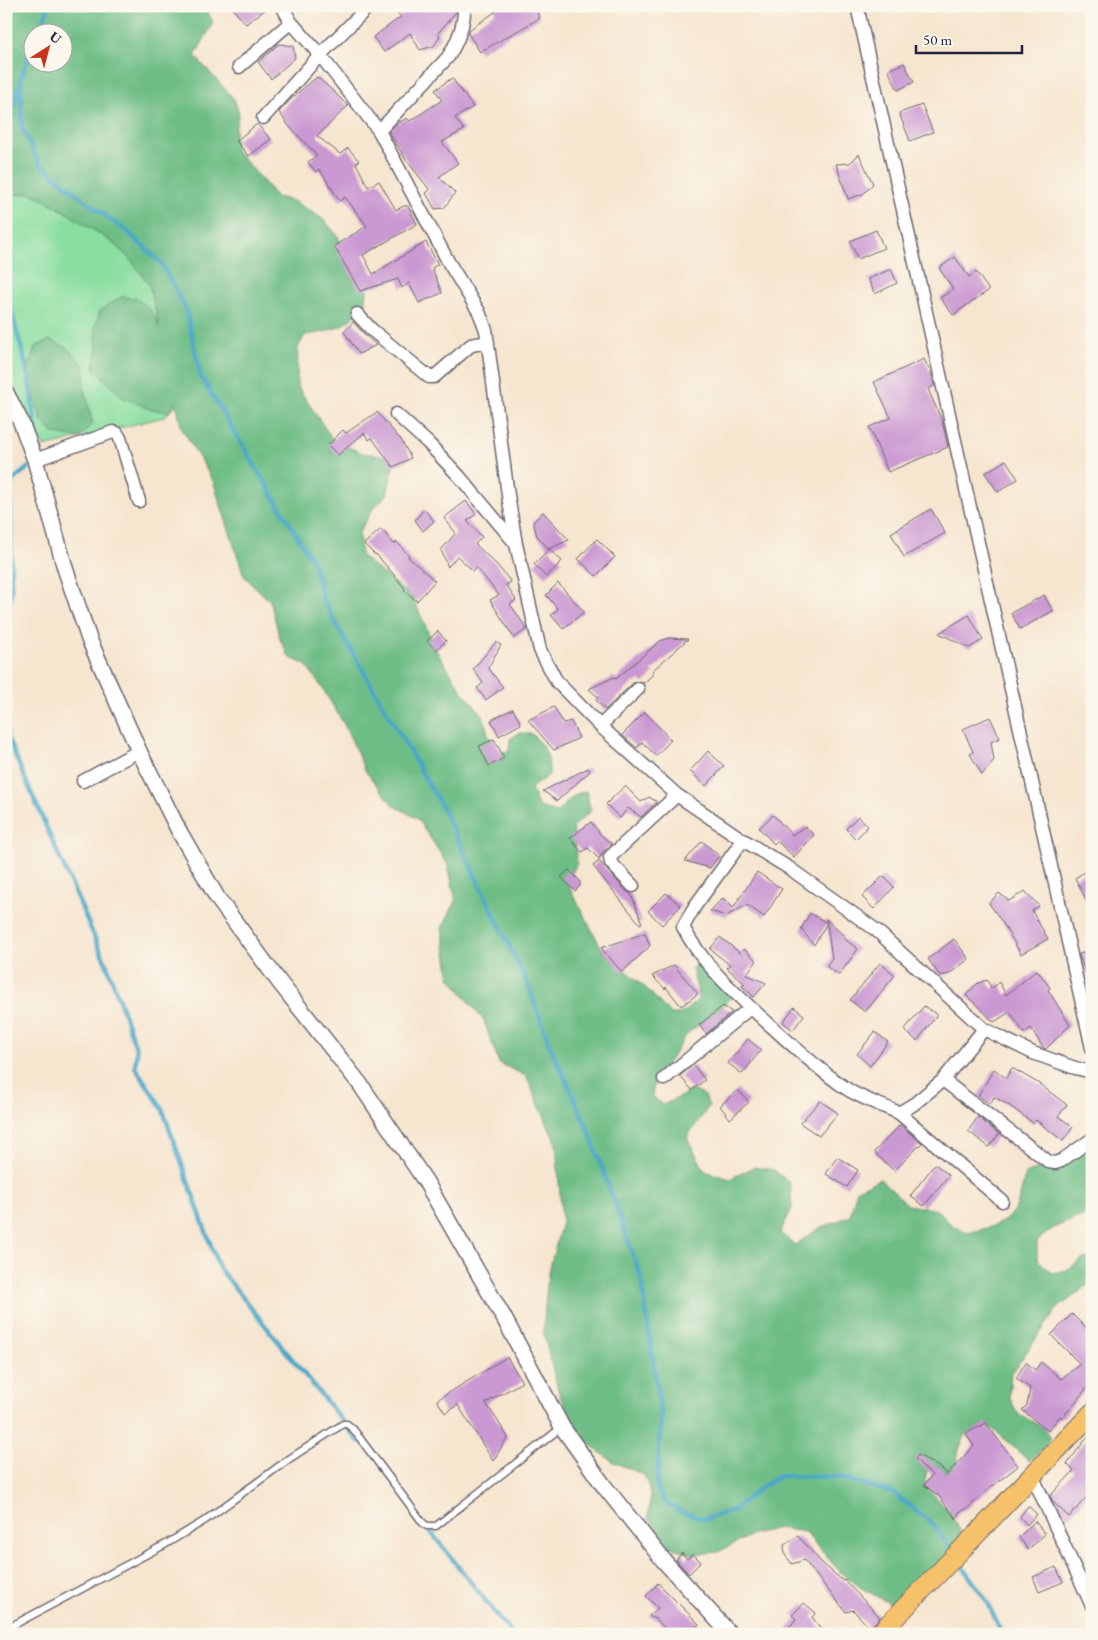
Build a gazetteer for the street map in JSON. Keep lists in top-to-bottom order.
{
  "scale_bar": "50 m",
  "north": "top right"
}
